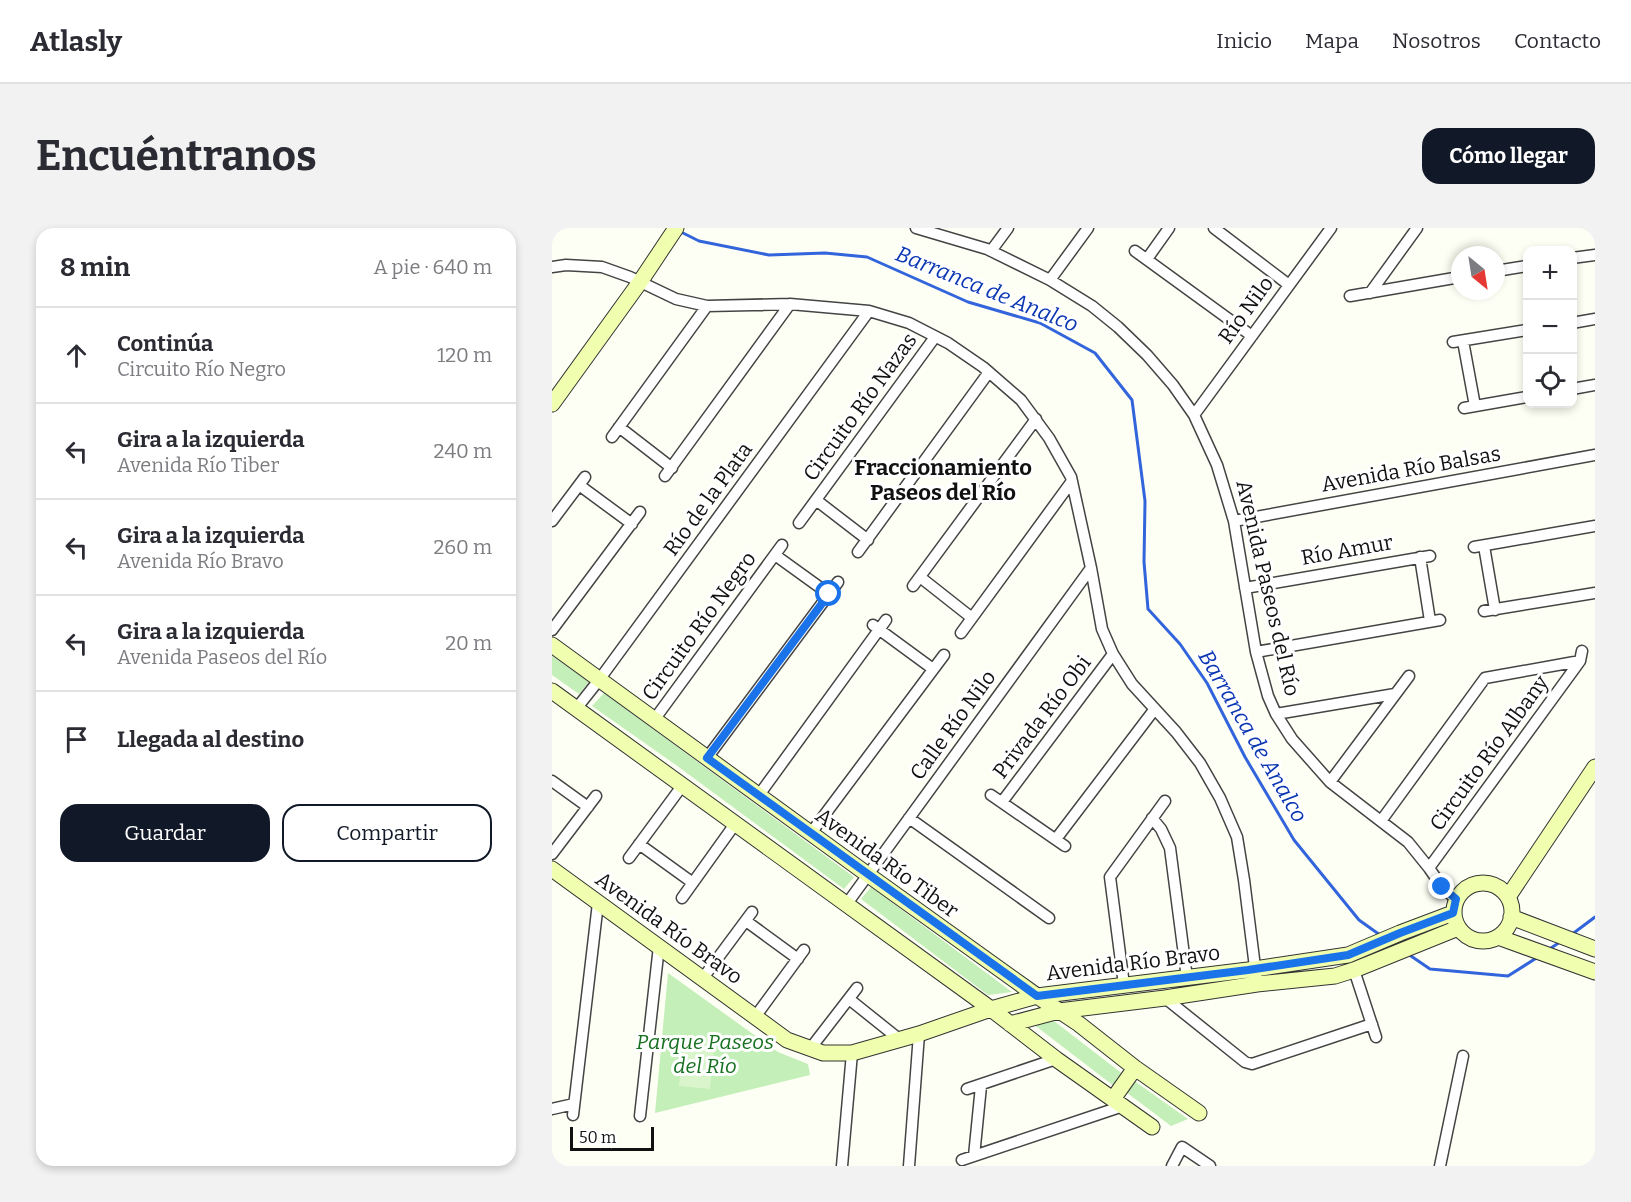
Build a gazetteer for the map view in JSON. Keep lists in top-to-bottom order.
{
  "streets": {
    "street": [
      "Río Nilo",
      "Circuito Río Nazas",
      "Avenida Río Balsas",
      "Río de la Plata",
      "Río Amur",
      "Avenida Paseos del Río",
      "Circuito Río Negro",
      "Privada Río Obi",
      "Calle Río Nilo",
      "Circuito Río Albany",
      "Avenida Río Tiber",
      "Avenida Río Bravo"
    ]
  },
  "crossings": [
    ["Río Nilo", "Avenida Paseos del Río"],
    ["Avenida Río Balsas", "Avenida Paseos del Río"],
    ["Río de la Plata", "Avenida Río Tiber"],
    ["Río Amur", "Avenida Paseos del Río"],
    ["Avenida Paseos del Río", "Circuito Río Albany"],
    ["Avenida Paseos del Río", "Avenida Río Bravo"],
    ["Circuito Río Negro", "Avenida Río Tiber"],
    ["Calle Río Nilo", "Avenida Río Tiber"],
    ["Avenida Río Tiber", "Avenida Río Bravo"]
  ],
  "districts": ["Fraccionamiento Paseos del Río"],
  "water": ["Barranca de Analco"],
  "parks": ["Parque Paseos del Río"],
  "scale_bar": "50 m",
  "north": "bottom right",
  "page": {
    "header": "Atlasly",
    "nav": [
      "Inicio",
      "Mapa",
      "Nosotros",
      "Contacto"
    ],
    "buttons": [
      "Cómo llegar",
      ["Guardar", "Compartir"]
    ],
    "title": "Encuéntranos",
    "heading": ["8 min", "A pie · 640 m"],
    "map_buttons": ["+", "−"],
    "list": [
      ["Continúa", "Circuito Río Negro", "120 m"],
      ["Gira a la izquierda", "Avenida Río Tiber", "240 m"],
      ["Gira a la izquierda", "Avenida Río Bravo", "260 m"],
      ["Gira a la izquierda", "Avenida Paseos del Río", "20 m"],
      "Llegada al destino"
    ],
    "scale": "50 m"
  }
}
